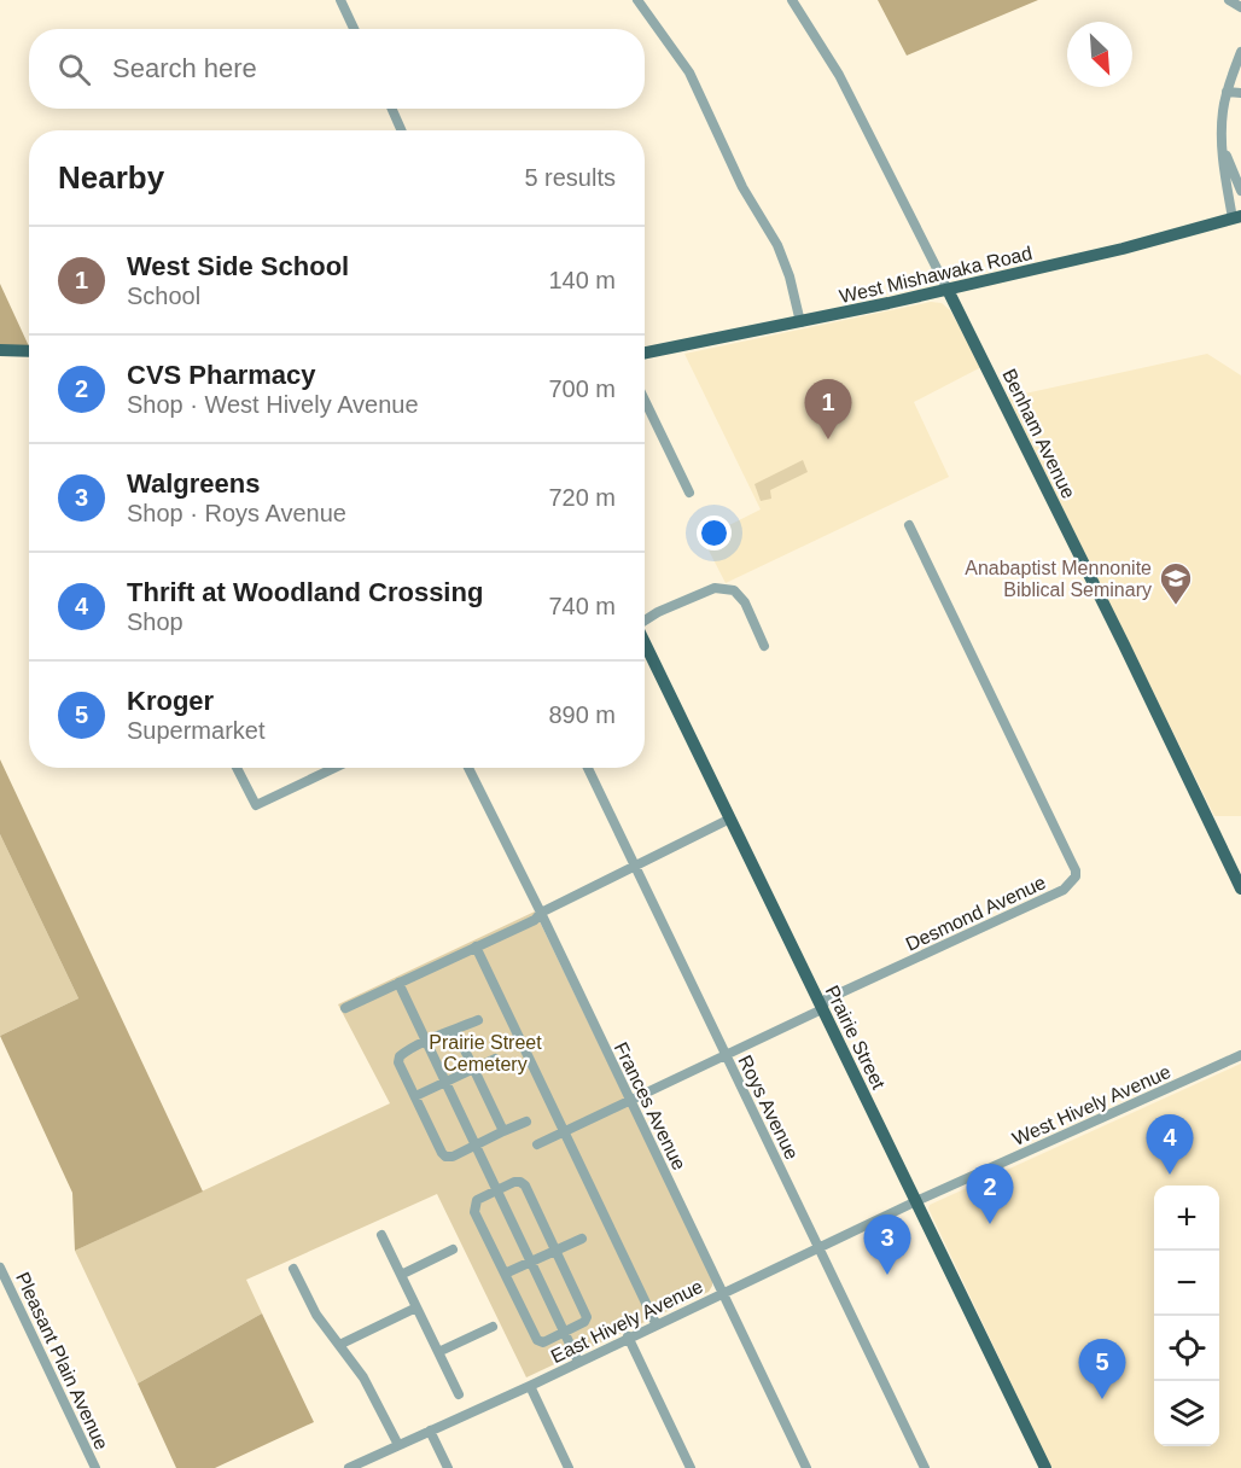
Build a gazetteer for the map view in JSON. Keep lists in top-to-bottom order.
{
  "streets": {
    "main road": ["West Mishawaka Road", "Benham Avenue", "Prairie Street"],
    "street": [
      "Desmond Avenue",
      "West Hively Avenue",
      "Frances Avenue",
      "Roys Avenue",
      "East Hively Avenue",
      "Pleasant Plain Avenue"
    ]
  },
  "crossings": [
    ["West Mishawaka Road", "Benham Avenue"],
    ["Desmond Avenue", "Prairie Street"],
    ["Desmond Avenue", "Frances Avenue"],
    ["Desmond Avenue", "Roys Avenue"],
    ["Prairie Street", "West Hively Avenue"],
    ["Prairie Street", "East Hively Avenue"],
    ["West Hively Avenue", "East Hively Avenue"],
    ["Frances Avenue", "East Hively Avenue"],
    ["Roys Avenue", "East Hively Avenue"]
  ],
  "parks": ["Prairie Street Cemetery"],
  "places": {
    "school or university": ["Anabaptist Mennonite Biblical Seminary"]
  },
  "north": "bottom right",
  "page": {
    "search": "Search here",
    "heading": ["Nearby", "5 results"],
    "list": [
      {
        "mark": "1",
        "name": "West Side School",
        "note": "School",
        "value": "140 m"
      },
      {
        "mark": "2",
        "name": "CVS Pharmacy",
        "note": "Shop · West Hively Avenue",
        "value": "700 m"
      },
      {
        "mark": "3",
        "name": "Walgreens",
        "note": "Shop · Roys Avenue",
        "value": "720 m"
      },
      {
        "mark": "4",
        "name": "Thrift at Woodland Crossing",
        "note": "Shop",
        "value": "740 m"
      },
      {
        "mark": "5",
        "name": "Kroger",
        "note": "Supermarket",
        "value": "890 m"
      }
    ],
    "pins": [
      "1",
      "4",
      "2",
      "3",
      "5"
    ],
    "map_buttons": ["+", "−"]
  }
}
